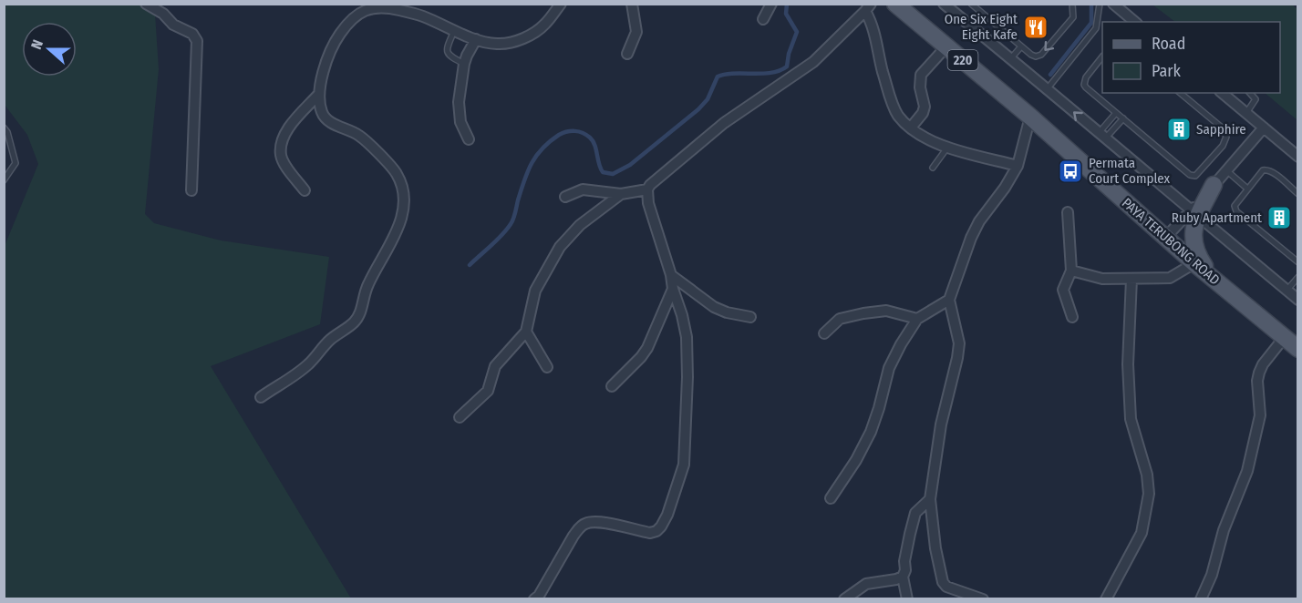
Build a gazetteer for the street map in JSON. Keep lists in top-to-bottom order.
{
  "streets": {
    "main road": ["220", "PAYA TERUBONG ROAD"]
  },
  "places": {
    "restaurant": ["One Six Eight Eight Kafe"],
    "building": ["Sapphire", "Ruby Apartment"],
    "bus stop": ["Permata Court Complex"]
  },
  "legend": ["Road", "Park"],
  "north": "left"
}
